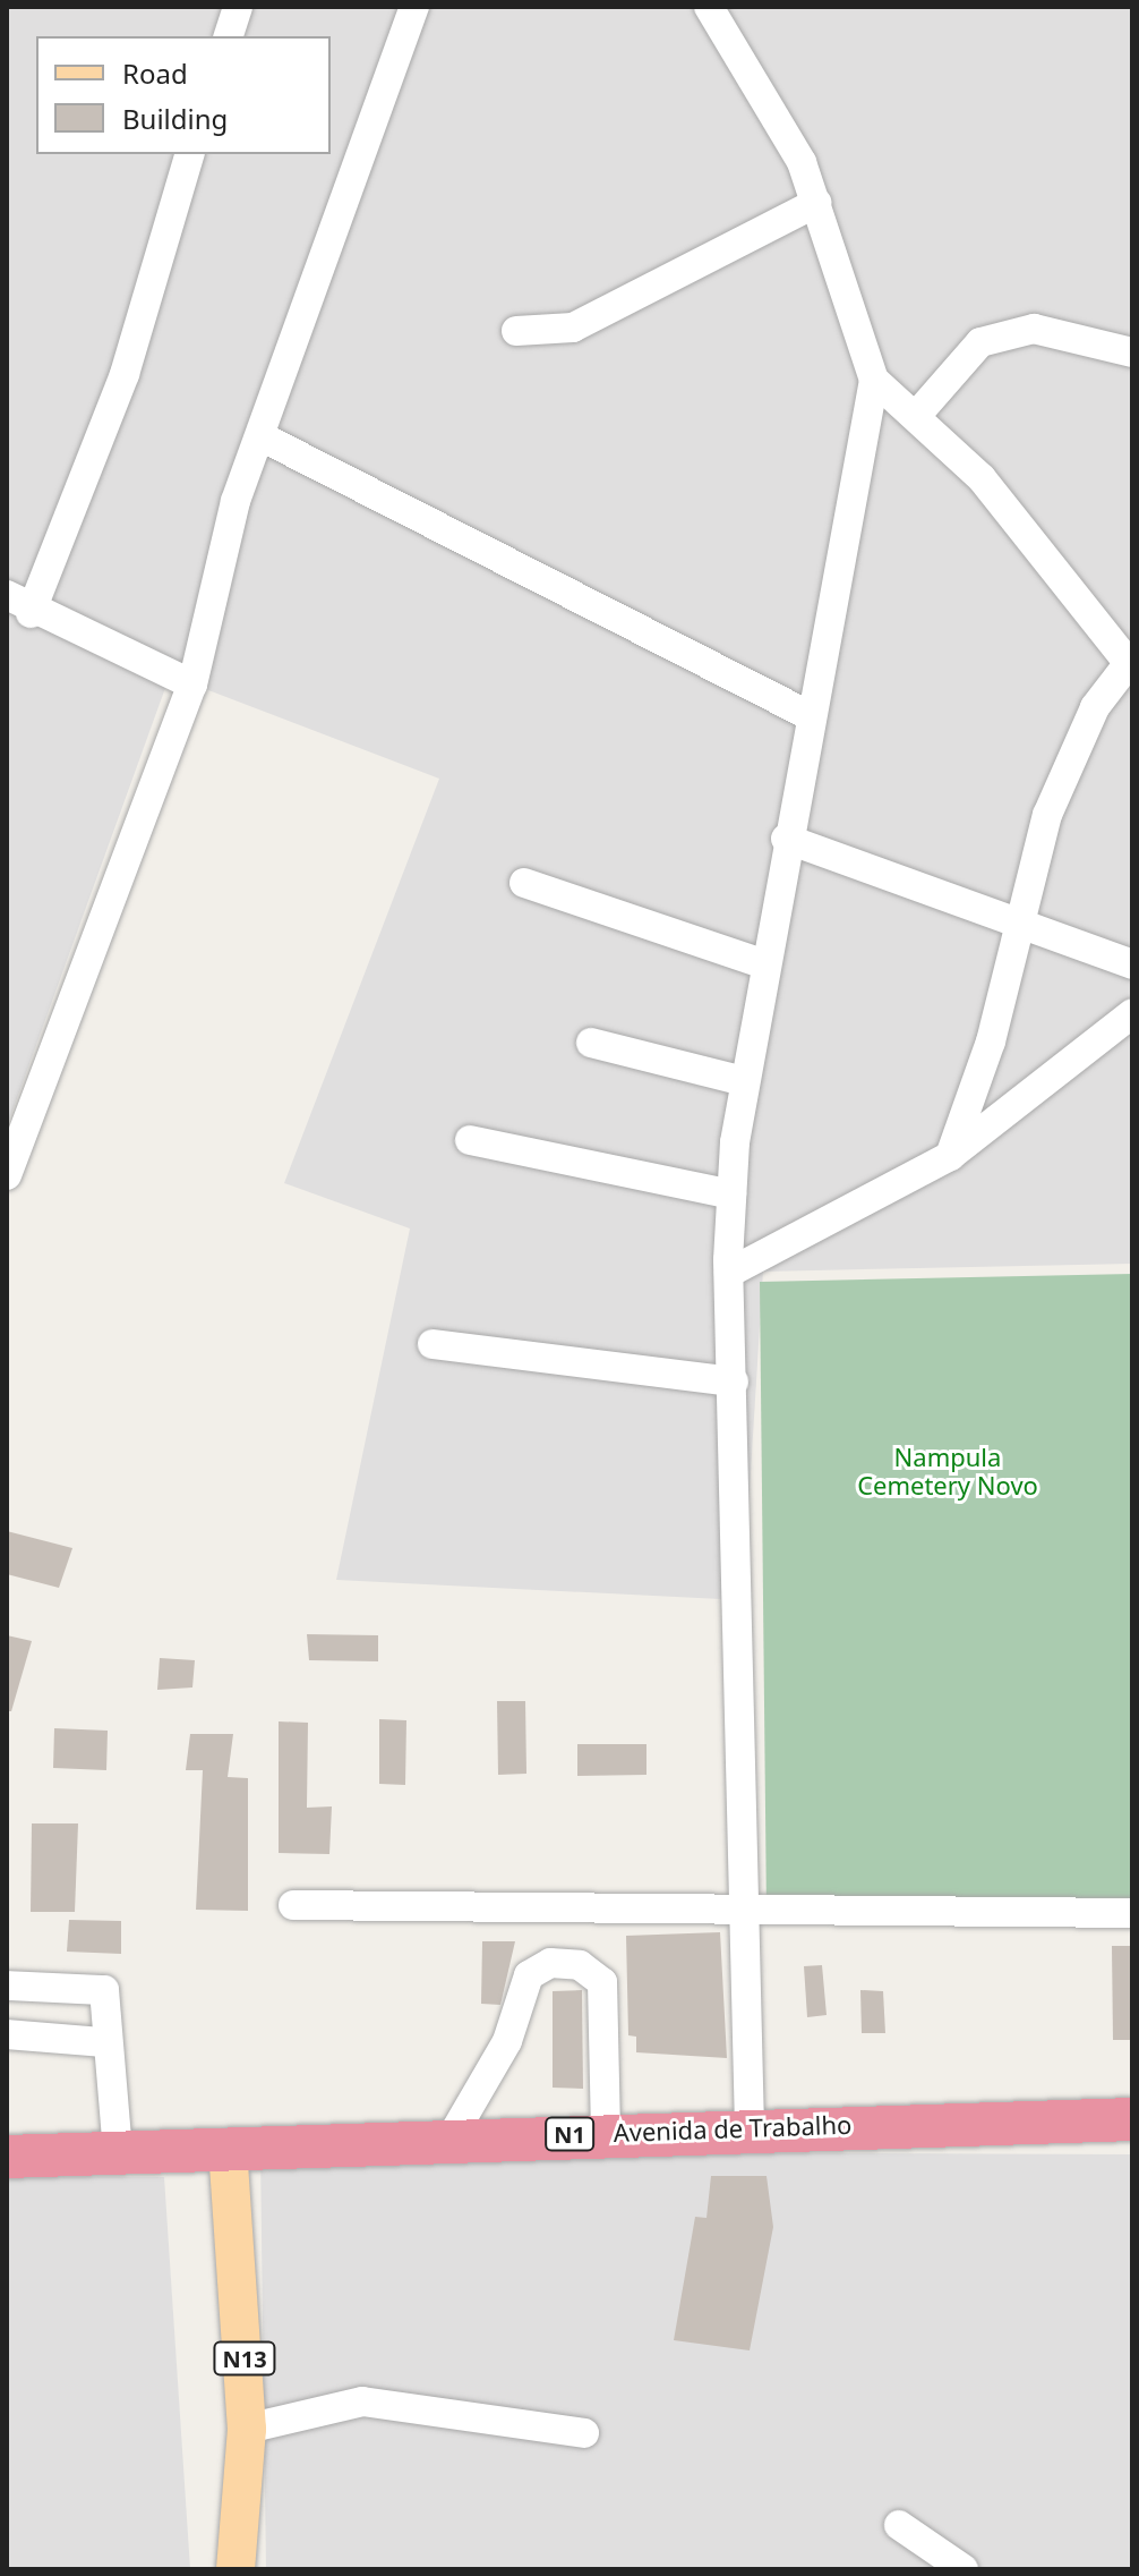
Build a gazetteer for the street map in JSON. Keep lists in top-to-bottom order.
{
  "streets": {
    "highway": ["Avenida de Trabalho", "N1"],
    "main road": ["N13"]
  },
  "crossings": [
    ["Avenida de Trabalho", "N13"]
  ],
  "parks": ["Nampula Cemetery Novo"],
  "legend": ["Road", "Building"]
}
